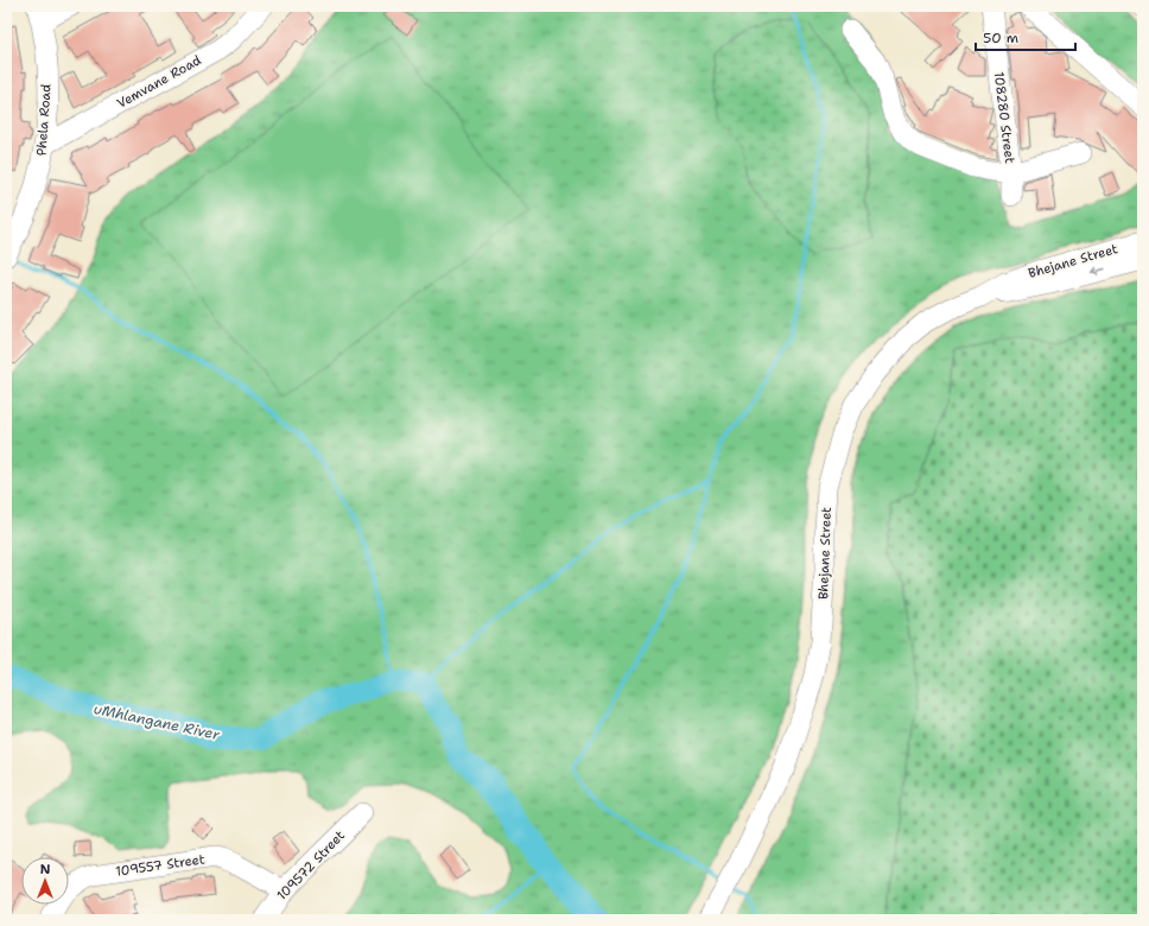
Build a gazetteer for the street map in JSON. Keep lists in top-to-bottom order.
{
  "streets": {
    "street": [
      "Vemvane Road",
      "108280 Street",
      "Phela Road",
      "Bhejane Street",
      "109557 Street",
      "109572 Street"
    ]
  },
  "crossings": [
    ["Vemvane Road", "Phela Road"],
    ["109557 Street", "109572 Street"]
  ],
  "water": ["uMhlangane River"],
  "scale_bar": "50 m",
  "north": "top"
}
